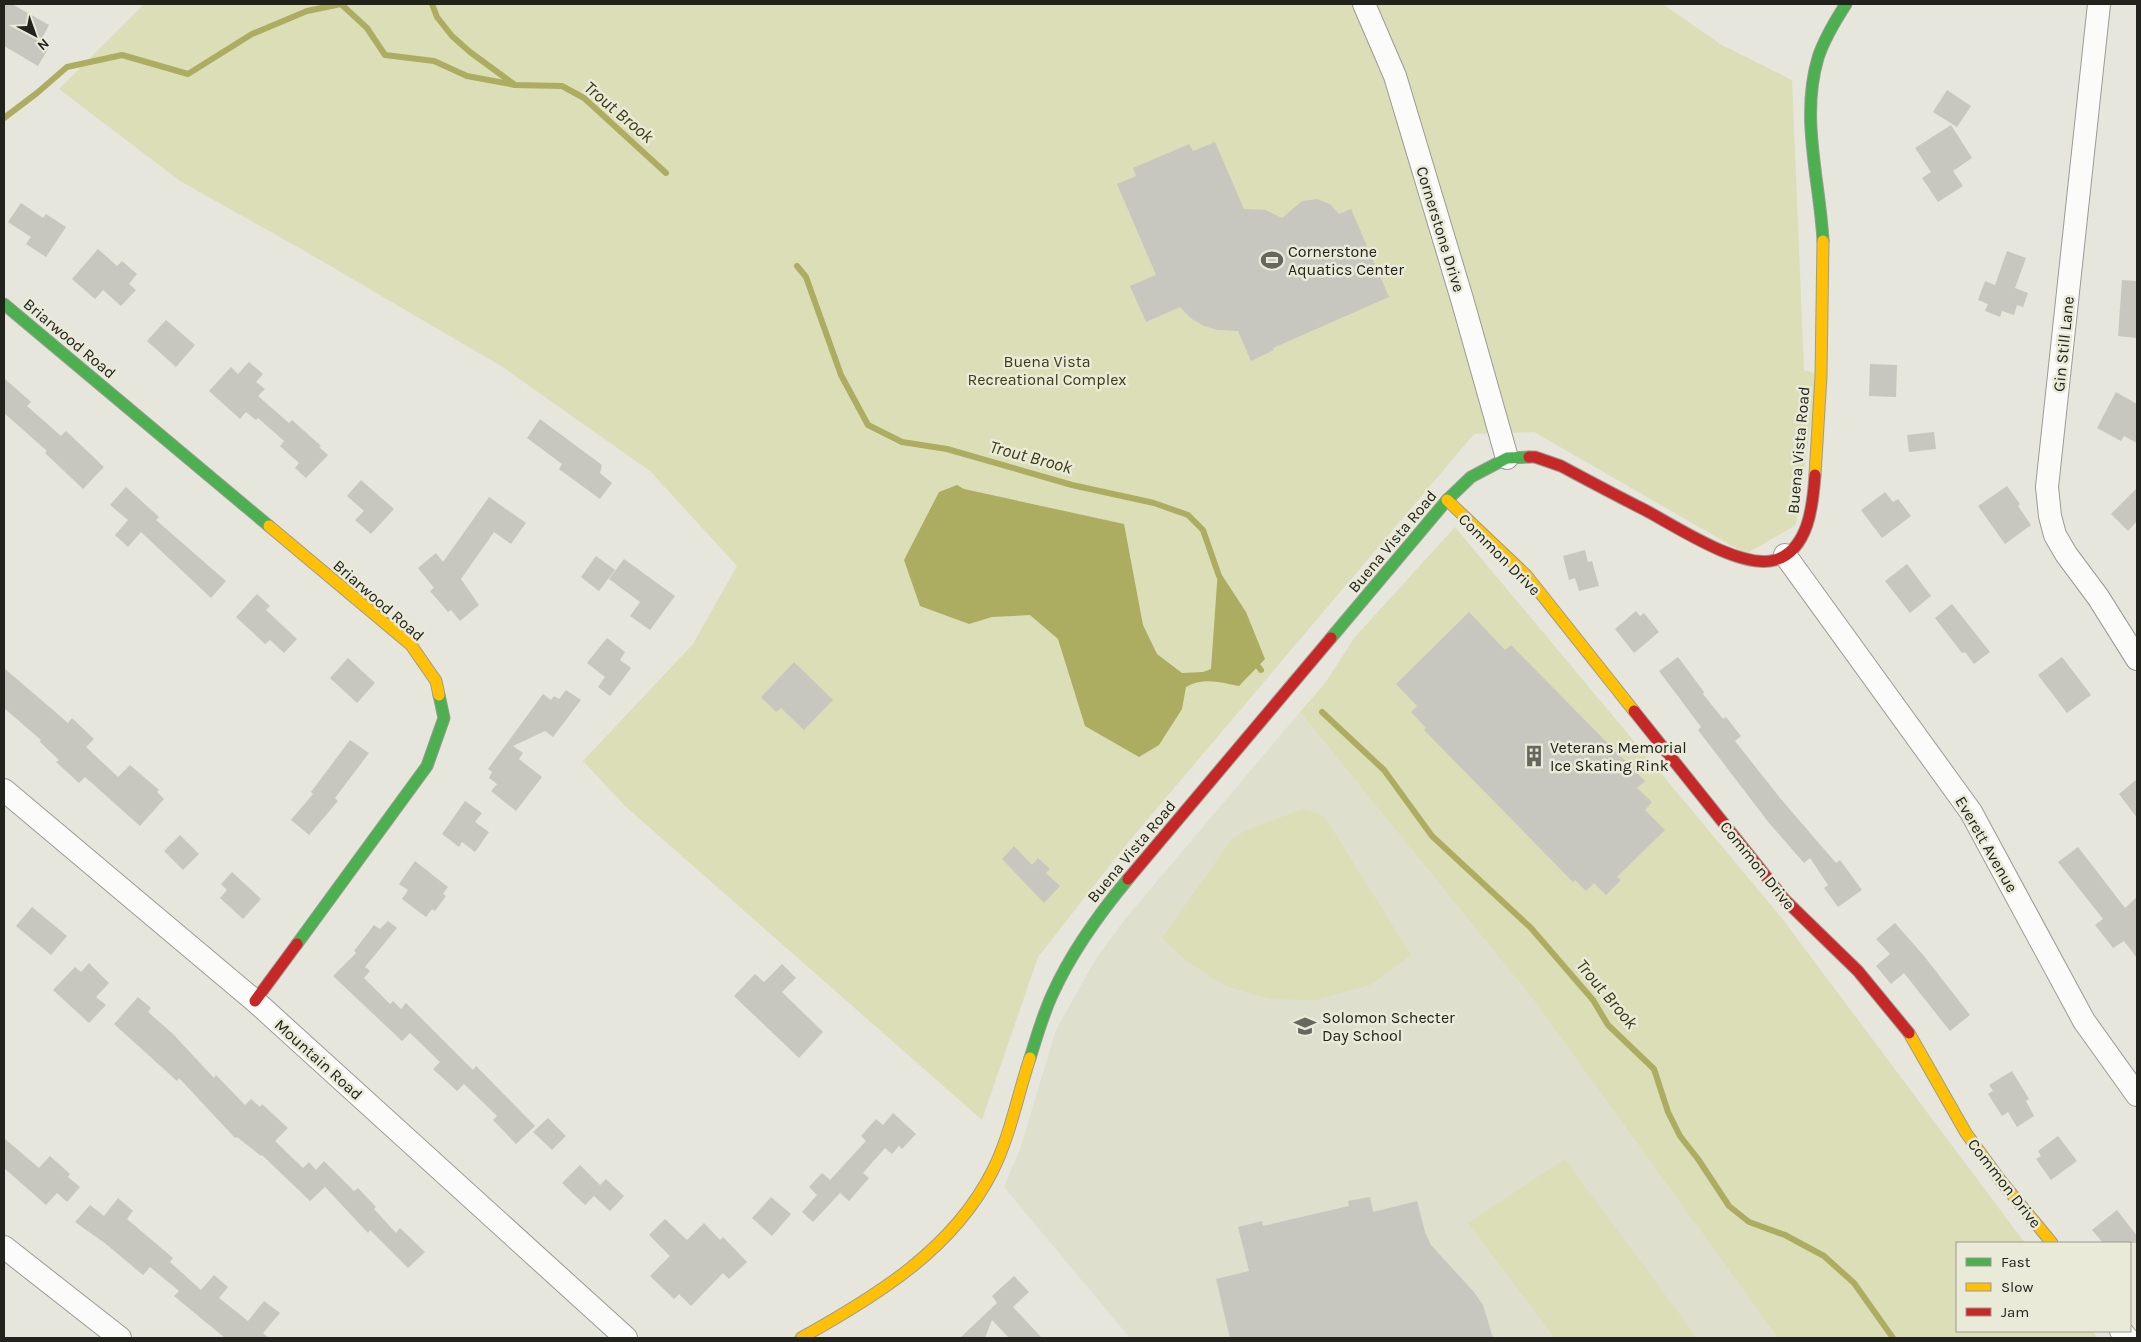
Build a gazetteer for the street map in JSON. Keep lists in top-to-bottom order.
{
  "streets": {
    "street": [
      "Cornerstone Drive",
      "Briarwood Road",
      "Gin Still Lane",
      "Buena Vista Road",
      "Common Drive",
      "Everett Avenue",
      "Mountain Road"
    ]
  },
  "crossings": [
    ["Cornerstone Drive", "Buena Vista Road"],
    ["Briarwood Road", "Mountain Road"],
    ["Buena Vista Road", "Common Drive"],
    ["Buena Vista Road", "Everett Avenue"]
  ],
  "water": ["Trout Brook"],
  "parks": ["Buena Vista Recreational Complex"],
  "places": {
    "sports": ["Cornerstone Aquatics Center"],
    "building": ["Veterans Memorial Ice Skating Rink"],
    "school or university": ["Solomon Schecter Day School"]
  },
  "legend": ["Fast", "Slow", "Jam"],
  "north": "bottom right"
}
